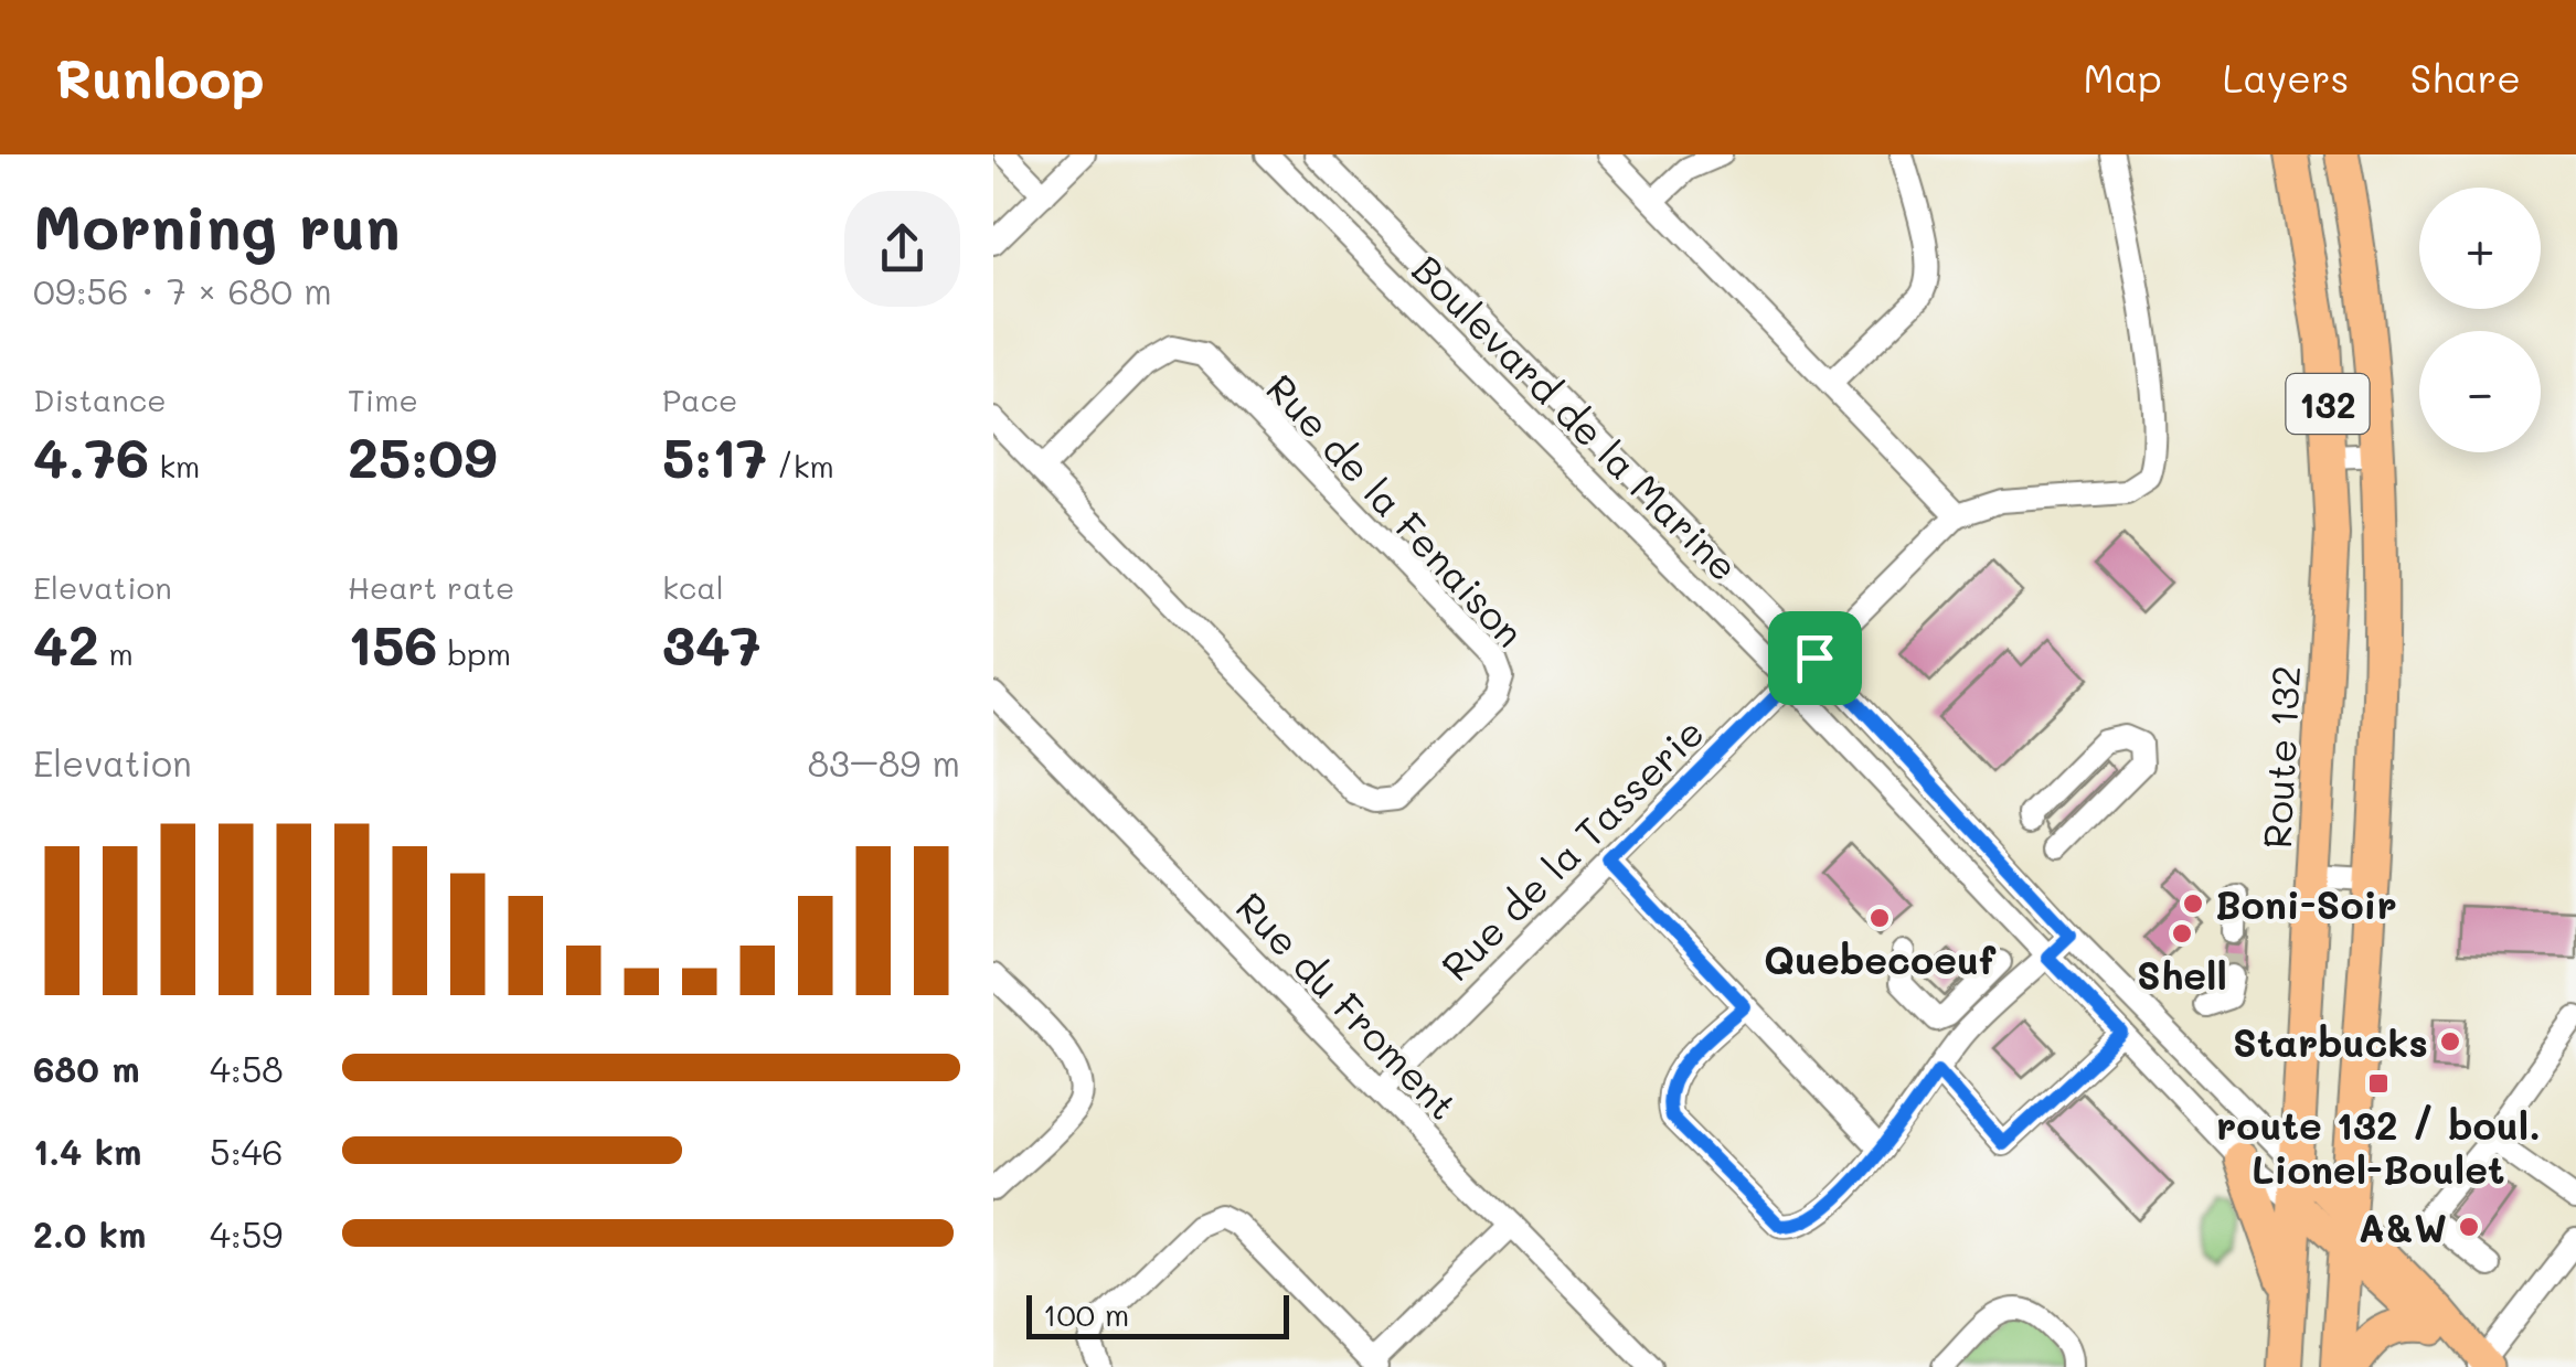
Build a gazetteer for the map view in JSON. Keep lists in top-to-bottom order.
{
  "streets": {
    "highway": ["132", "Route 132"],
    "street": [
      "Boulevard de la Marine",
      "Rue de la Fenaison",
      "Rue de la Tasserie",
      "Rue du Froment"
    ]
  },
  "crossings": [
    ["Boulevard de la Marine", "Route 132"],
    ["Boulevard de la Marine", "Rue de la Tasserie"],
    ["Rue de la Tasserie", "Rue du Froment"]
  ],
  "places": {
    "other": [
      "Boni-Soir",
      "Quebecoeuf",
      "Shell",
      "Starbucks",
      "A&W"
    ],
    "transit": ["route 132 / boul. Lionel-Boulet"]
  },
  "scale_bar": "100 m",
  "page": {
    "header": "Runloop",
    "nav": ["Map", "Layers", "Share"],
    "heading": ["Morning run", "09:56 · 7 × 680 m"],
    "map_buttons": ["+", "−"],
    "stats": [
      ["Distance", "4.76 km"],
      ["Time", "25:09"],
      ["Pace", "5:17 /km"],
      ["Elevation", "42 m"],
      ["Heart rate", "156 bpm"],
      ["kcal", "347"]
    ],
    "chart": ["Elevation", "83–89 m"],
    "list": [
      {
        "name": "680 m",
        "note": "4:58"
      },
      {
        "name": "1.4 km",
        "note": "5:46"
      },
      {
        "name": "2.0 km",
        "note": "4:59"
      }
    ],
    "scale": "100 m"
  }
}
